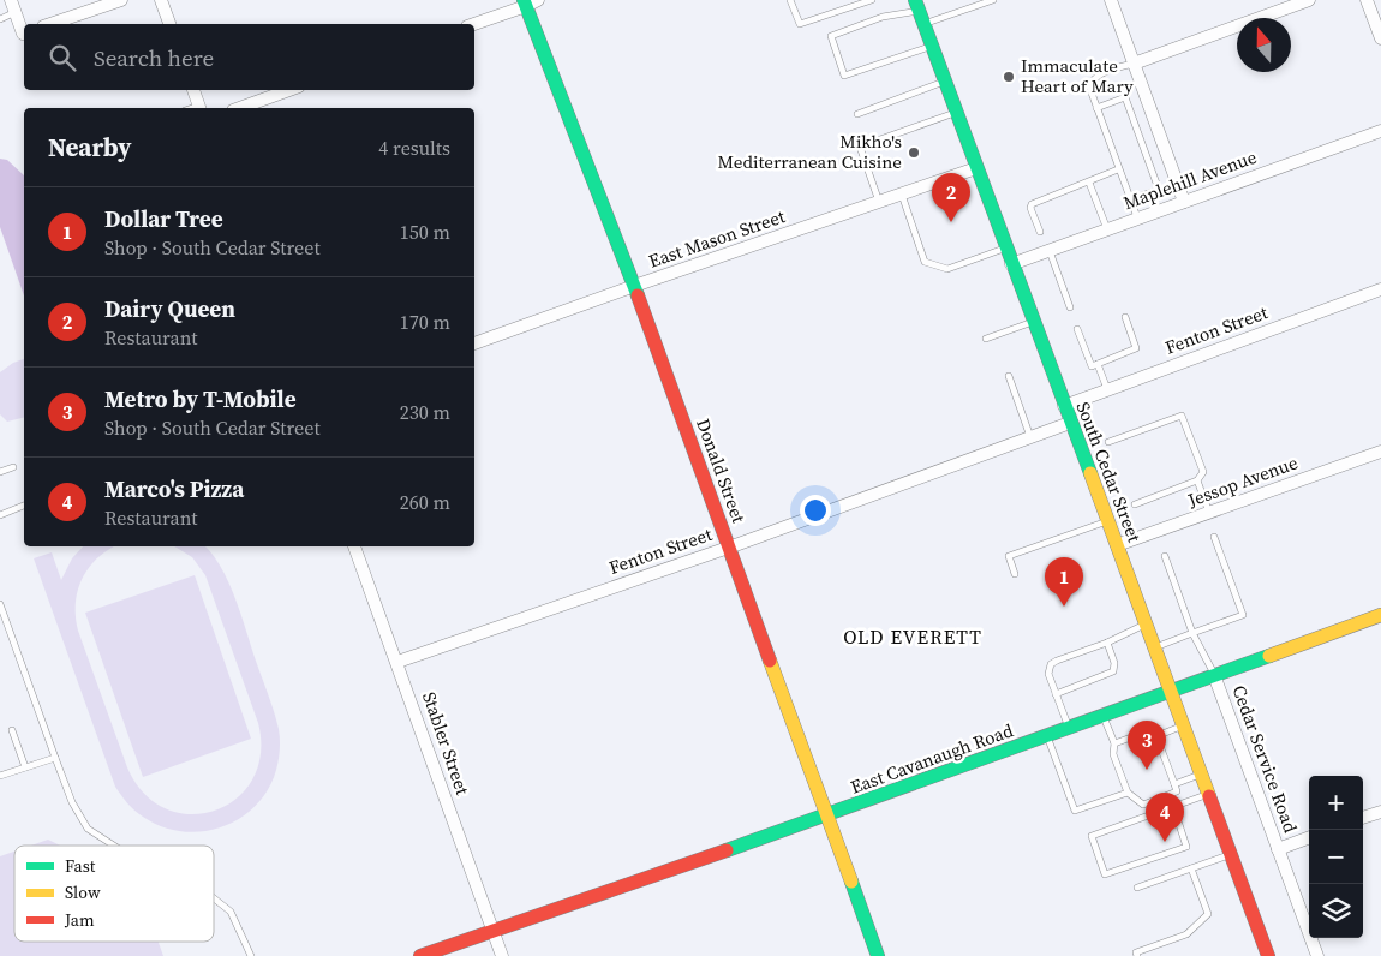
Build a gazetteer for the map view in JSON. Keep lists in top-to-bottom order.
{
  "streets": {
    "street": [
      "Maplehill Avenue",
      "East Mason Street",
      "Fenton Street",
      "Donald Street",
      "South Cedar Street",
      "Jessop Avenue",
      "Stabler Street",
      "East Cavanaugh Road",
      "Cedar Service Road"
    ]
  },
  "crossings": [
    ["Maplehill Avenue", "South Cedar Street"],
    ["East Mason Street", "Donald Street"],
    ["East Mason Street", "South Cedar Street"],
    ["Fenton Street", "Donald Street"],
    ["Fenton Street", "South Cedar Street"],
    ["Fenton Street", "Stabler Street"],
    ["Donald Street", "East Cavanaugh Road"],
    ["South Cedar Street", "Jessop Avenue"],
    ["South Cedar Street", "East Cavanaugh Road"],
    ["Stabler Street", "East Cavanaugh Road"],
    ["East Cavanaugh Road", "Cedar Service Road"]
  ],
  "districts": ["OLD EVERETT"],
  "places": ["Immaculate Heart of Mary", "Mikho's Mediterranean Cuisine"],
  "legend": ["Fast", "Slow", "Jam"],
  "north": "top",
  "page": {
    "search": "Search here",
    "heading": ["Nearby", "4 results"],
    "pins": [
      "2",
      "1",
      "3",
      "4"
    ],
    "list": [
      {
        "mark": "1",
        "name": "Dollar Tree",
        "note": "Shop · South Cedar Street",
        "value": "150 m"
      },
      {
        "mark": "2",
        "name": "Dairy Queen",
        "note": "Restaurant",
        "value": "170 m"
      },
      {
        "mark": "3",
        "name": "Metro by T-Mobile",
        "note": "Shop · South Cedar Street",
        "value": "230 m"
      },
      {
        "mark": "4",
        "name": "Marco's Pizza",
        "note": "Restaurant",
        "value": "260 m"
      }
    ],
    "map_buttons": ["+", "−"]
  }
}
